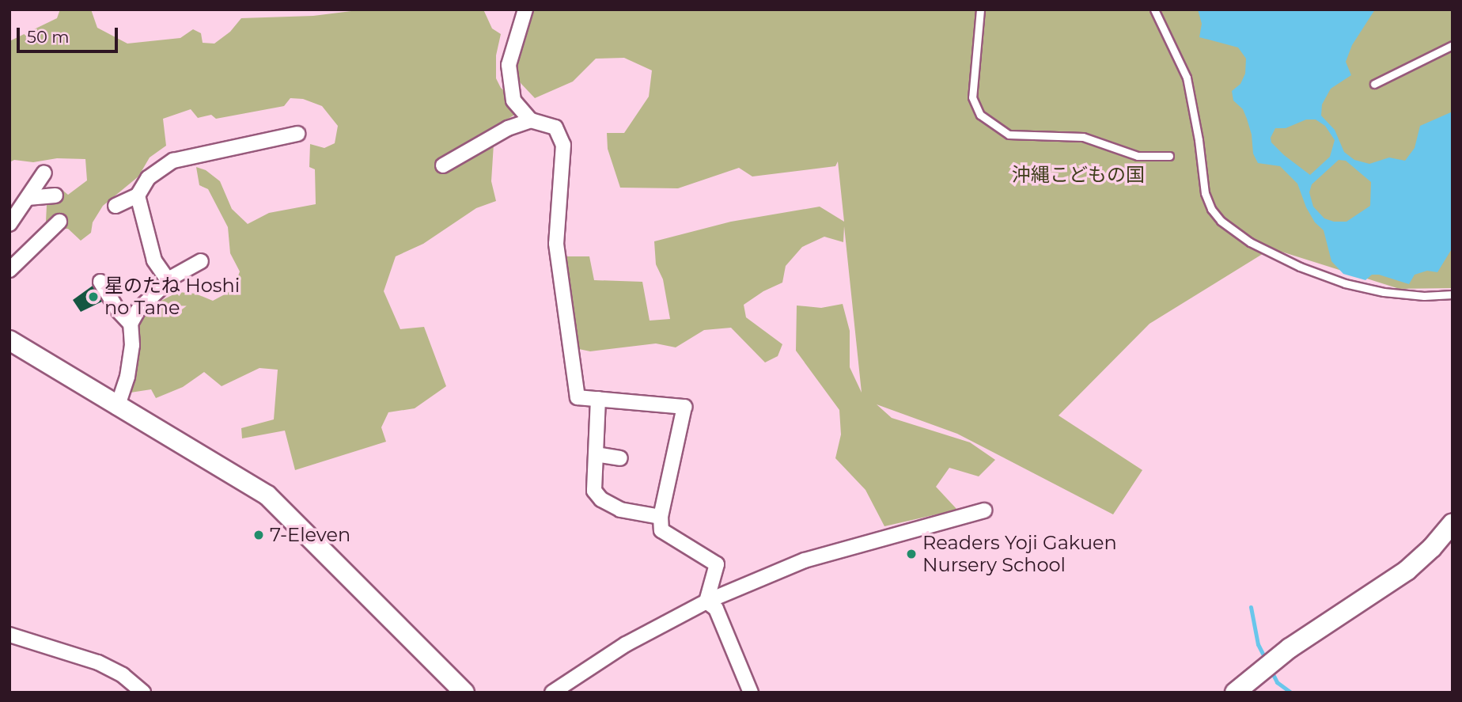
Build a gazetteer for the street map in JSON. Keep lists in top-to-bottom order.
{
  "parks": ["沖縄こどもの国"],
  "places": ["星のたね Hoshi no Tane", "7-Eleven", "Readers Yoji Gakuen Nursery School"],
  "scale_bar": "50 m"
}
